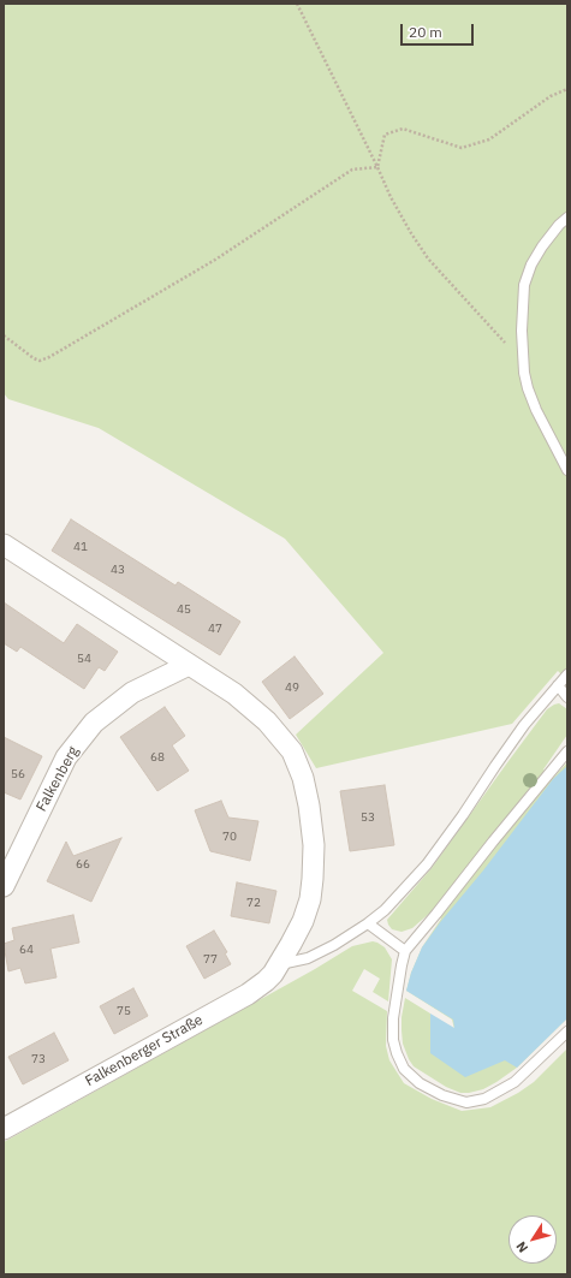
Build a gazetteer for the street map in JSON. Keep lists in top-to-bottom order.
{
  "streets": {
    "street": ["Falkenberg", "Falkenberger Straße"]
  },
  "house_numbers": [
    "41",
    "43",
    "45",
    "47",
    "54",
    "49",
    "68",
    "56",
    "53",
    "70",
    "66",
    "72",
    "64",
    "77",
    "75",
    "73"
  ],
  "scale_bar": "20 m",
  "north": "bottom left"
}
